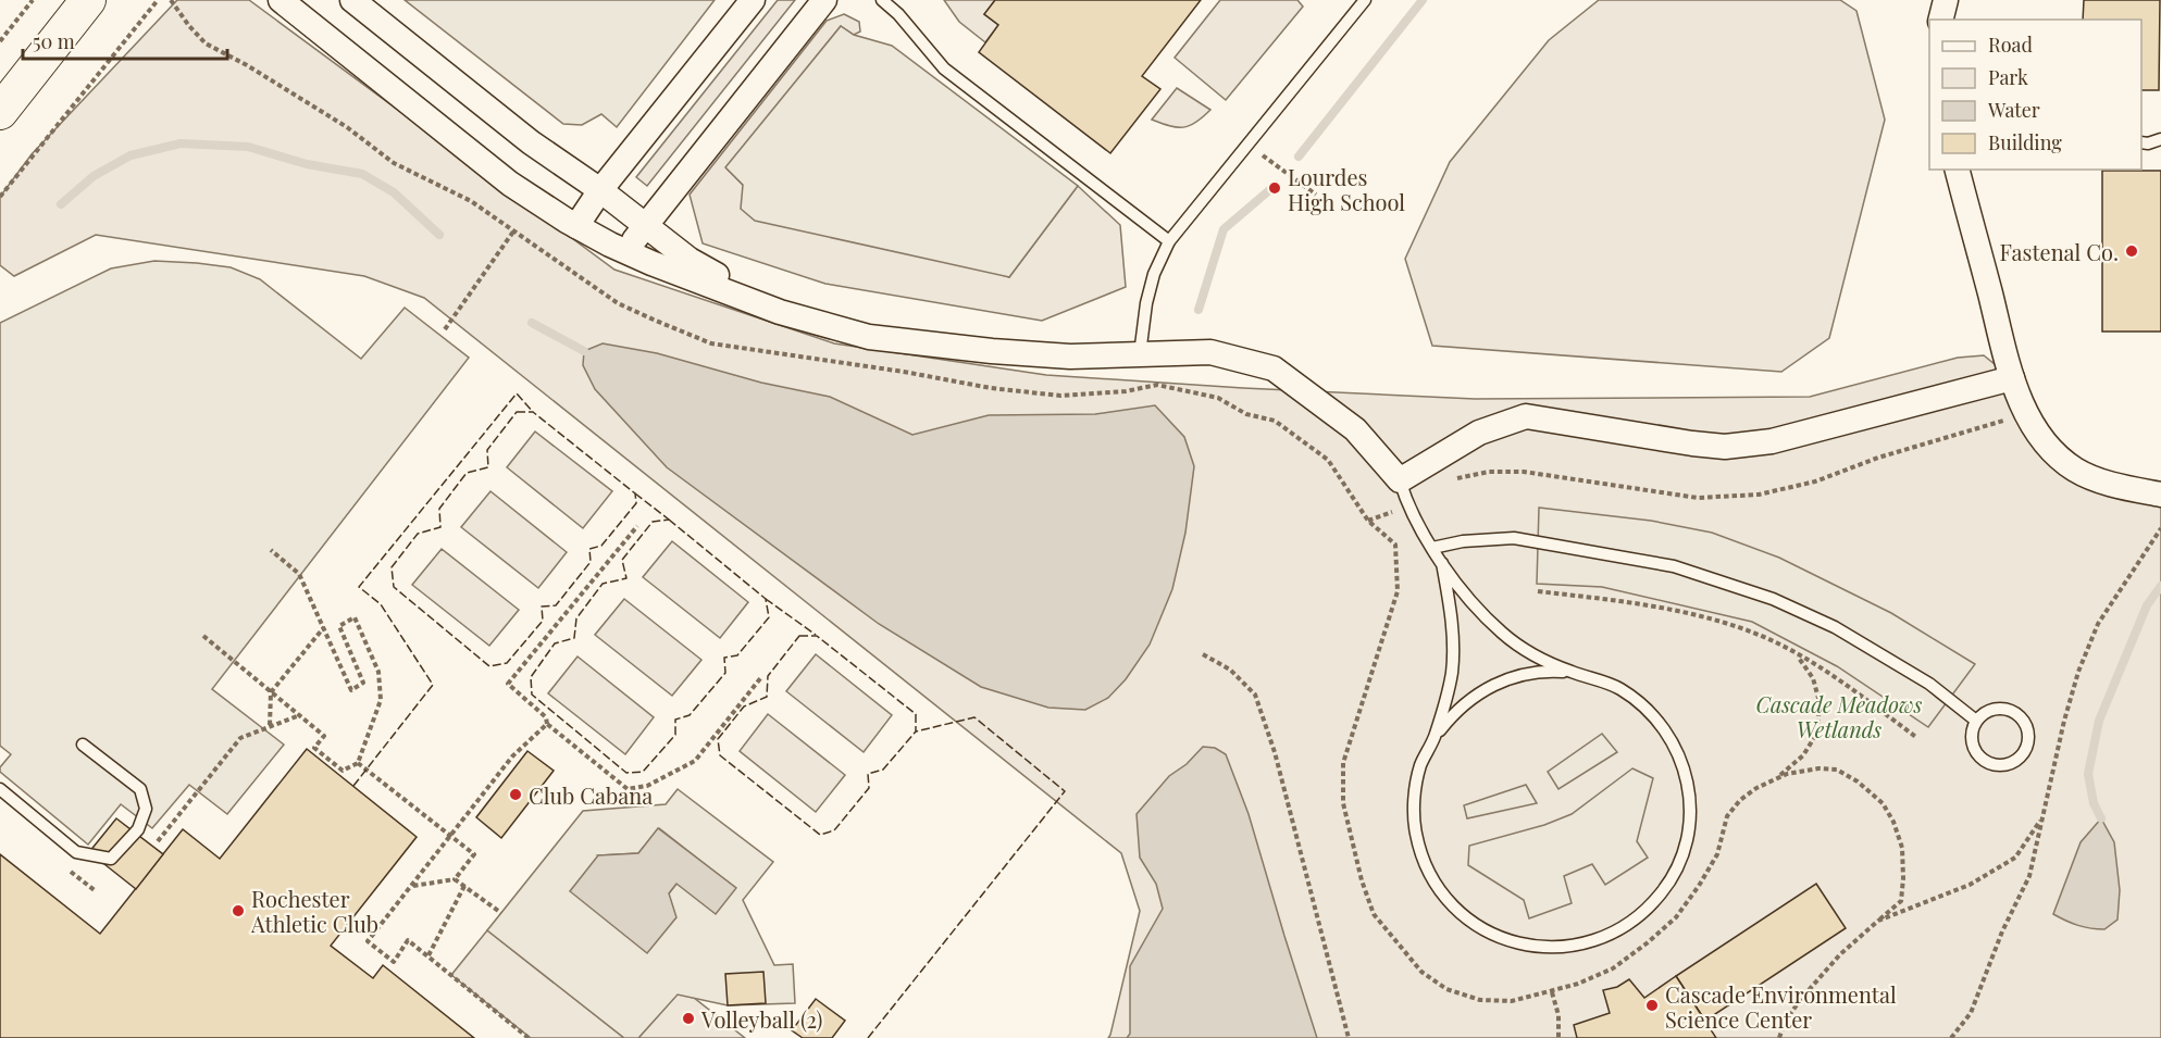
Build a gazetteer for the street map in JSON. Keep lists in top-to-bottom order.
{
  "parks": ["Cascade Meadows Wetlands"],
  "places": [
    "Lourdes High School",
    "Fastenal Co.",
    "Club Cabana",
    "Rochester Athletic Club",
    "Cascade Environmental Science Center",
    "Volleyball (2)"
  ],
  "legend": [
    "Road",
    "Park",
    "Water",
    "Building"
  ],
  "scale_bar": "50 m"
}
